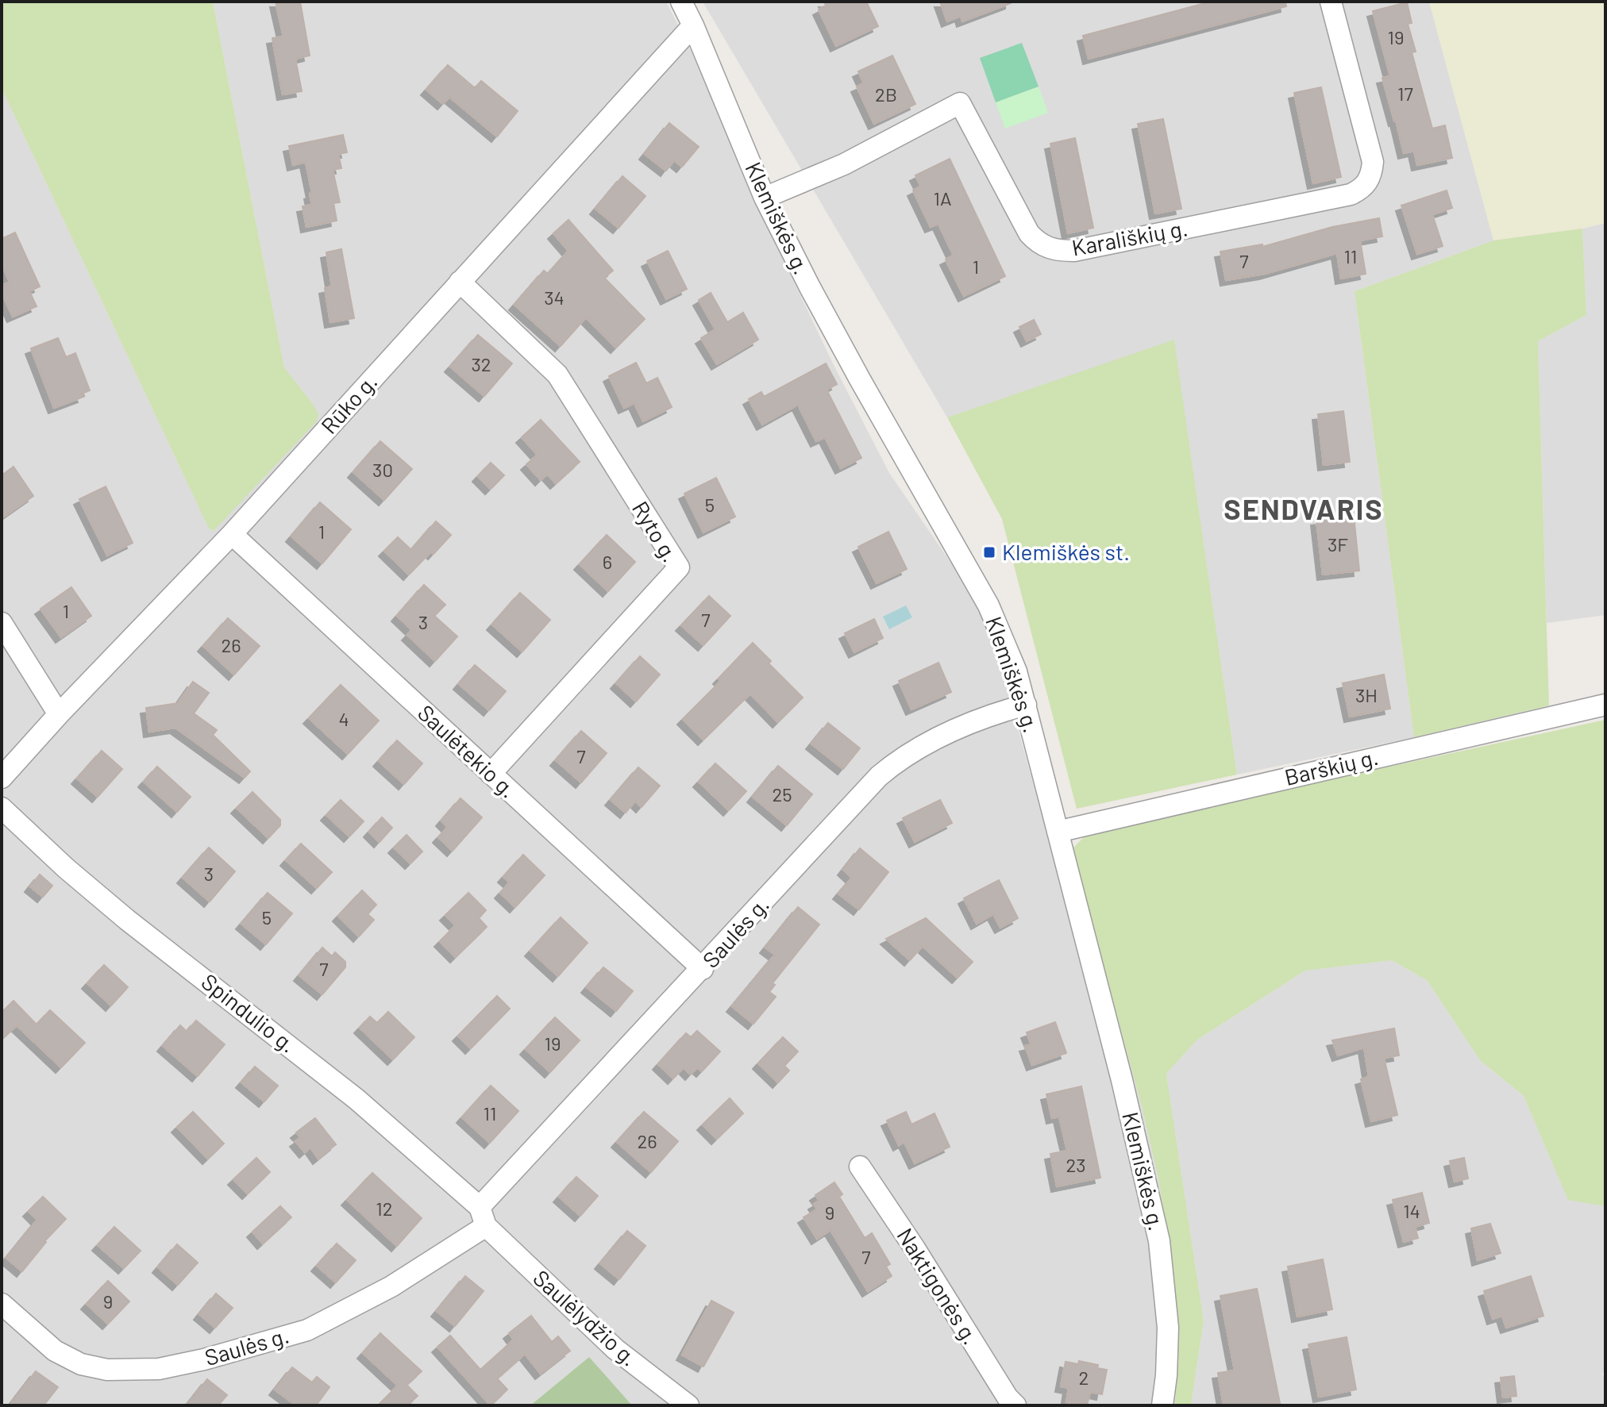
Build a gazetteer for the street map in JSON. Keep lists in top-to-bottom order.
{
  "streets": {
    "street": [
      "Klemiškės g.",
      "Karališkių g.",
      "Rūko g.",
      "Ryto g.",
      "Saulėtekio g.",
      "Barškių g.",
      "Saulės g.",
      "Spindulio g.",
      "Naktigonės g.",
      "Saulėlydžio g."
    ]
  },
  "crossings": [
    ["Klemiškės g.", "Karališkių g."],
    ["Klemiškės g.", "Rūko g."],
    ["Klemiškės g.", "Barškių g."],
    ["Klemiškės g.", "Saulės g."],
    ["Rūko g.", "Ryto g."],
    ["Rūko g.", "Saulėtekio g."],
    ["Ryto g.", "Saulėtekio g."],
    ["Saulėtekio g.", "Saulės g."],
    ["Saulės g.", "Spindulio g."],
    ["Saulės g.", "Saulėlydžio g."],
    ["Spindulio g.", "Saulėlydžio g."]
  ],
  "districts": ["SENDVARIS"],
  "places": {
    "transit": ["Klemiškės st."]
  },
  "house_numbers": [
    "19",
    "17",
    "2B",
    "1A",
    "11",
    "7",
    "1",
    "34",
    "32",
    "30",
    "5",
    "1",
    "3F",
    "6",
    "1",
    "7",
    "3",
    "26",
    "3H",
    "4",
    "7",
    "25",
    "3",
    "5",
    "7",
    "19",
    "11",
    "26",
    "23",
    "12",
    "14",
    "9",
    "7",
    "9",
    "2"
  ]
}
